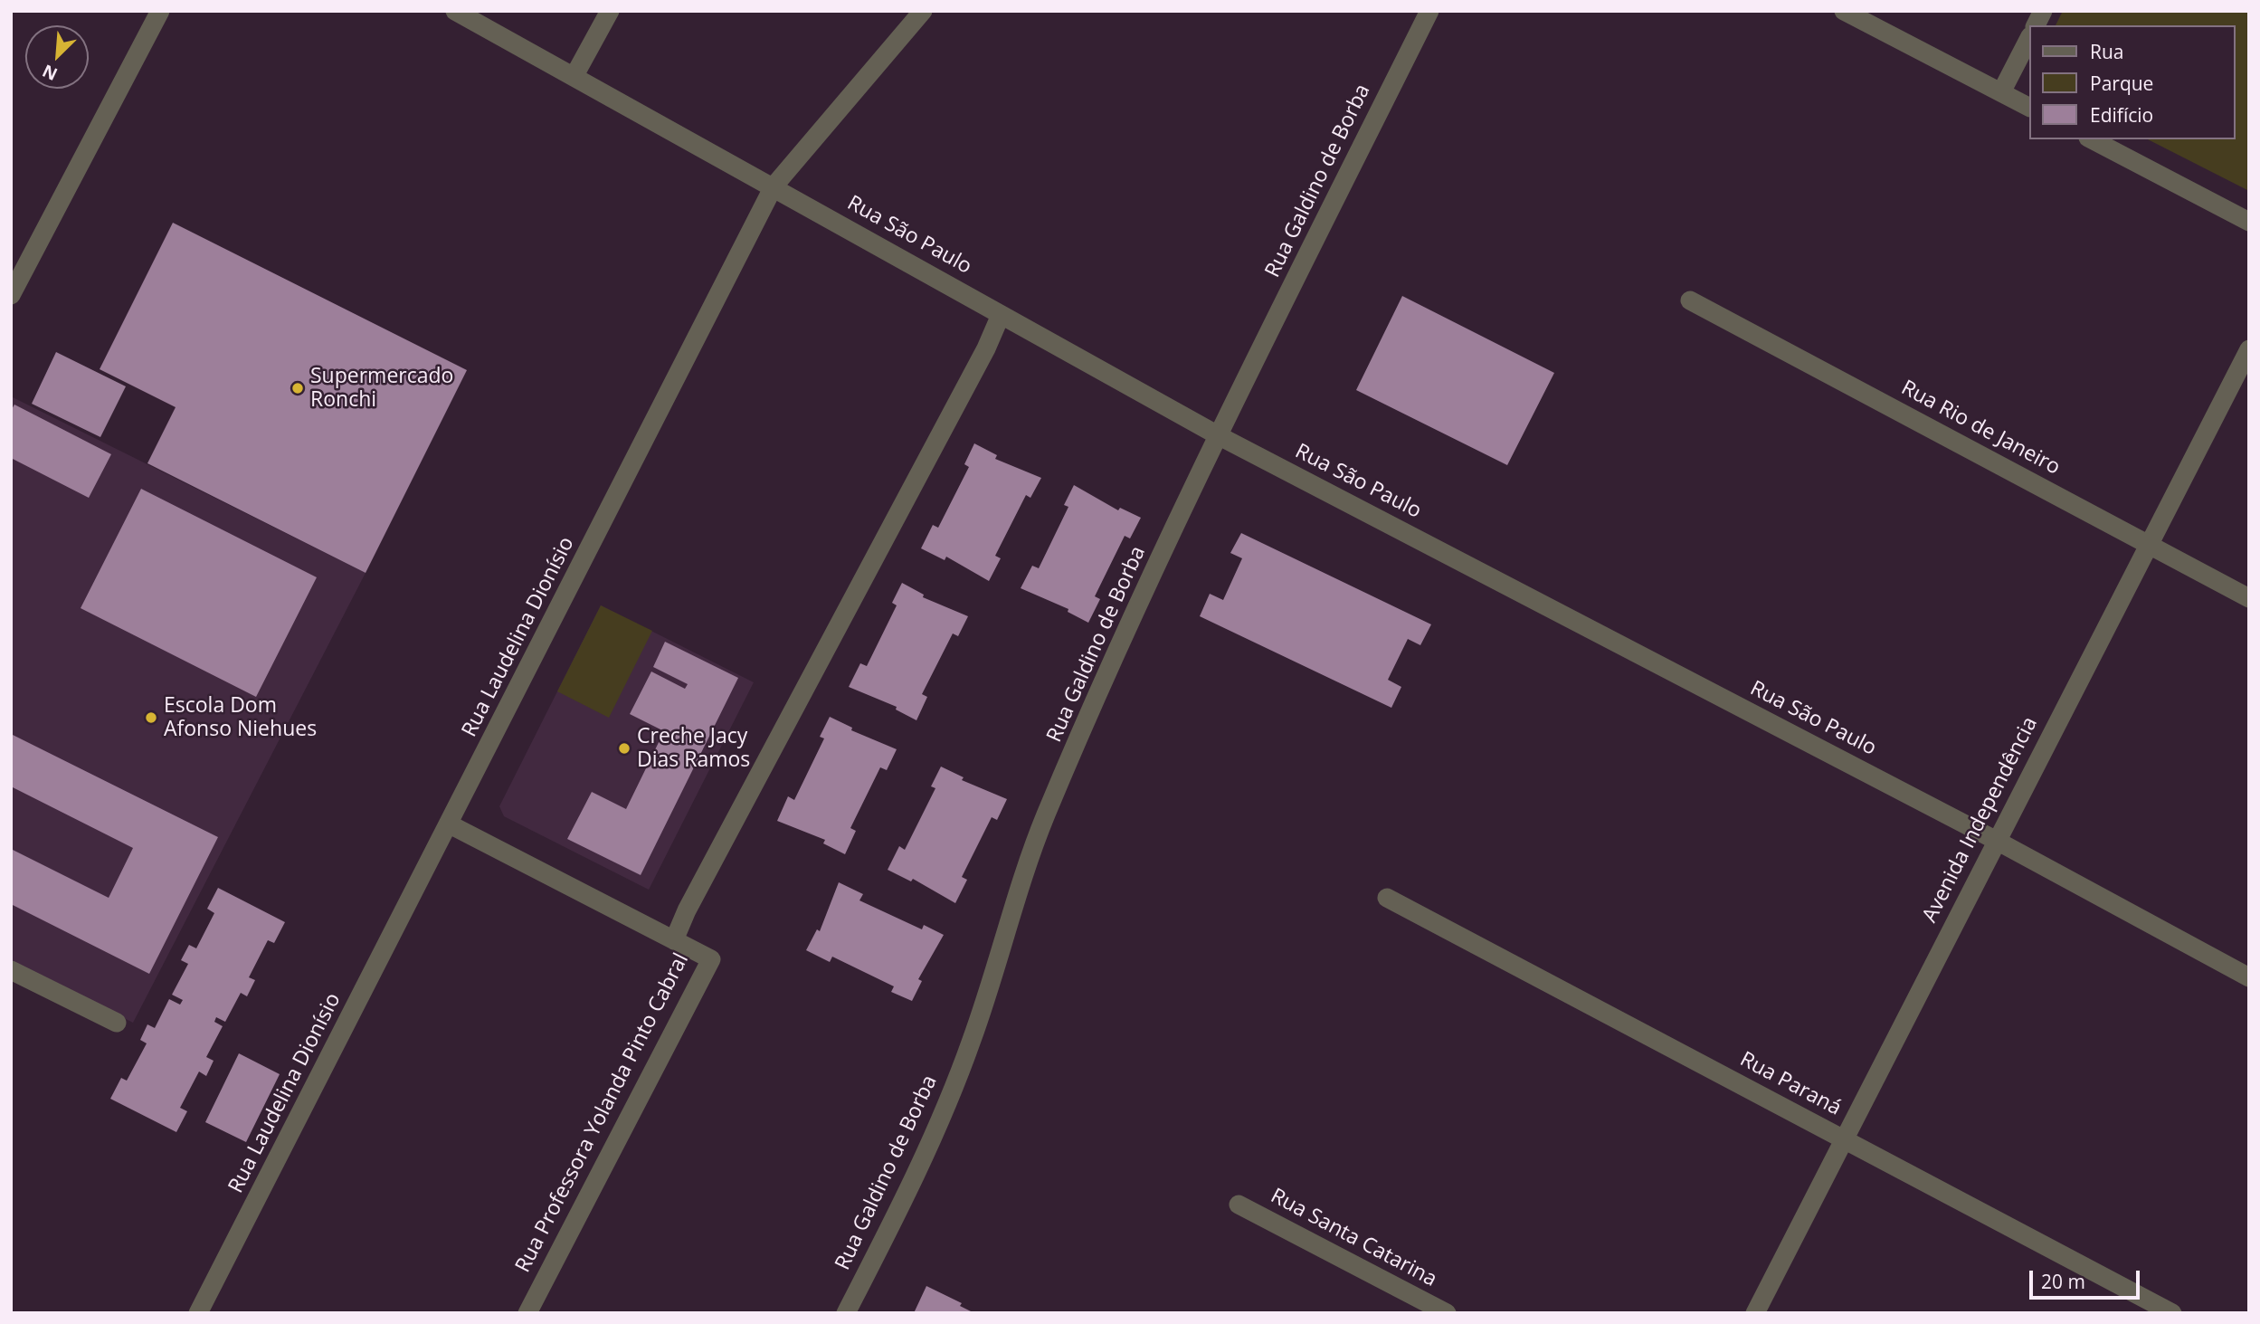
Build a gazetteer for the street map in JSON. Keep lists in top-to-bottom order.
{
  "streets": {
    "street": [
      "Rua Galdino de Borba",
      "Rua São Paulo",
      "Rua Rio de Janeiro",
      "Rua Laudelina Dionísio",
      "Avenida Independência",
      "Rua Paraná",
      "Rua Professora Yolanda Pinto Cabral",
      "Rua Santa Catarina"
    ]
  },
  "crossings": [
    ["Rua Galdino de Borba", "Rua São Paulo"],
    ["Rua São Paulo", "Rua Laudelina Dionísio"],
    ["Rua São Paulo", "Avenida Independência"],
    ["Rua Rio de Janeiro", "Avenida Independência"],
    ["Rua Laudelina Dionísio", "Rua Professora Yolanda Pinto Cabral"],
    ["Avenida Independência", "Rua Paraná"]
  ],
  "places": ["Supermercado Ronchi", "Escola Dom Afonso Niehues", "Creche Jacy Dias Ramos"],
  "legend": ["Rua", "Parque", "Edifício"],
  "scale_bar": "20 m",
  "north": "bottom left"
}
